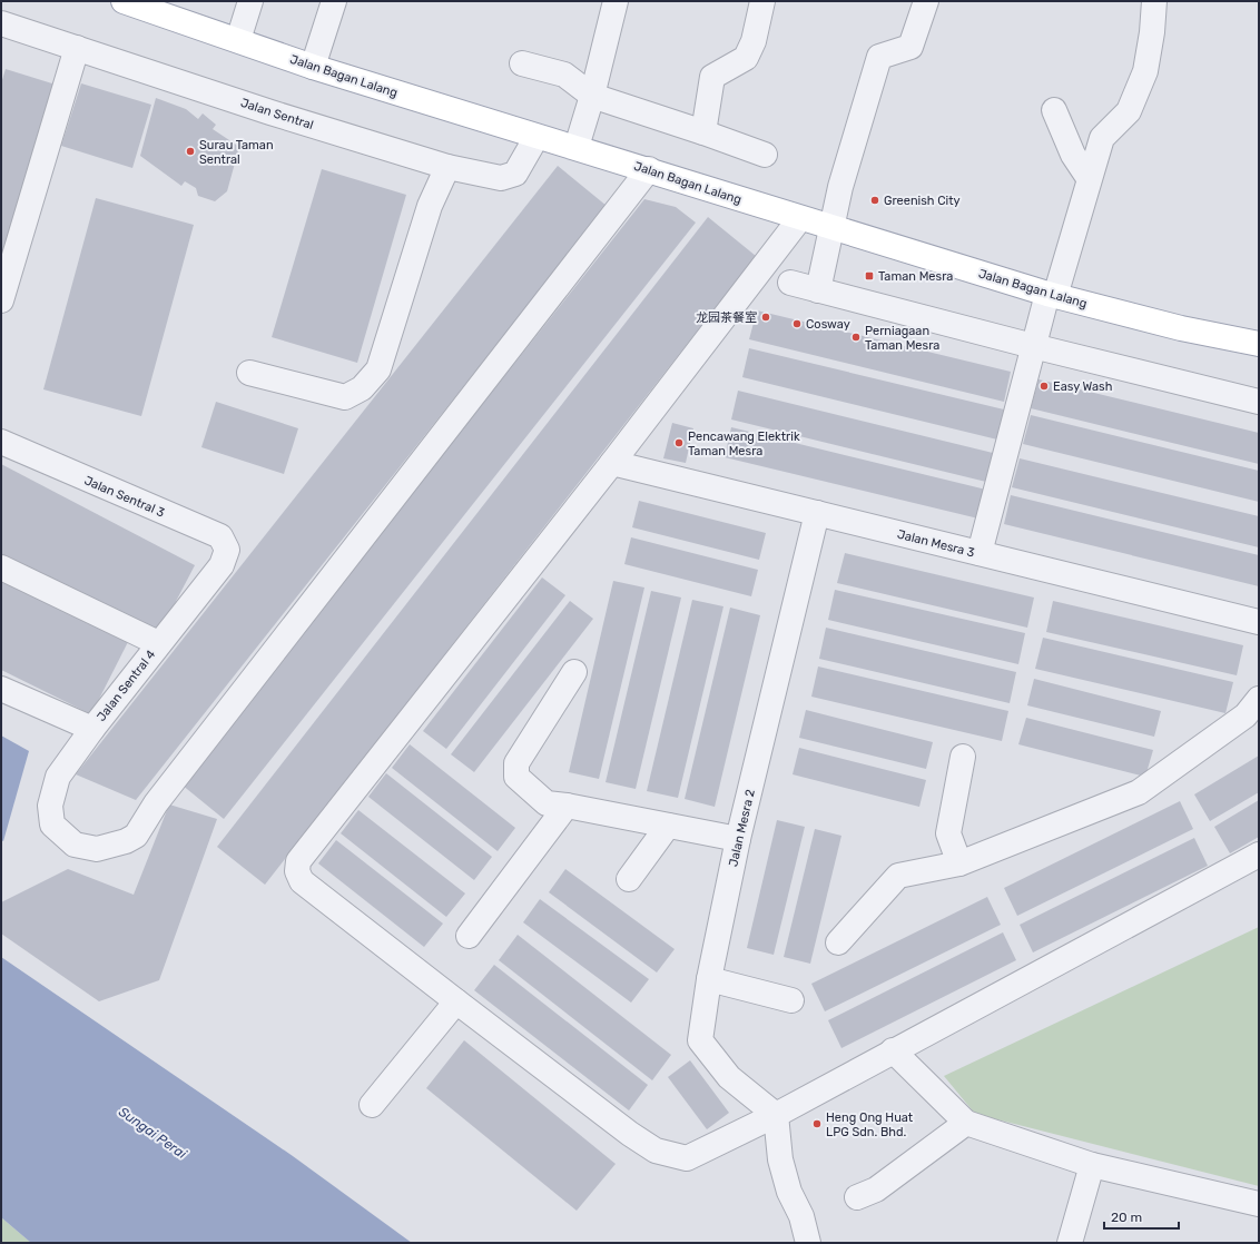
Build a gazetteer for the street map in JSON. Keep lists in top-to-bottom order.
{
  "streets": {
    "main road": ["Jalan Bagan Lalang"],
    "street": [
      "Jalan Sentral",
      "Jalan Sentral 3",
      "Jalan Mesra 3",
      "Jalan Sentral 4",
      "Jalan Mesra 2"
    ]
  },
  "crossings": [
    ["Jalan Bagan Lalang", "Jalan Sentral"],
    ["Jalan Sentral 3", "Jalan Sentral 4"],
    ["Jalan Mesra 3", "Jalan Mesra 2"]
  ],
  "water": ["Sungai Perai"],
  "places": {
    "other": [
      "Surau Taman Sentral",
      "Greenish City",
      "龙园茶餐室",
      "Cosway",
      "Perniagaan Taman Mesra",
      "Easy Wash",
      "Pencawang Elektrik Taman Mesra",
      "Heng Ong Huat LPG Sdn. Bhd."
    ],
    "transit": ["Taman Mesra"]
  },
  "scale_bar": "20 m"
}
